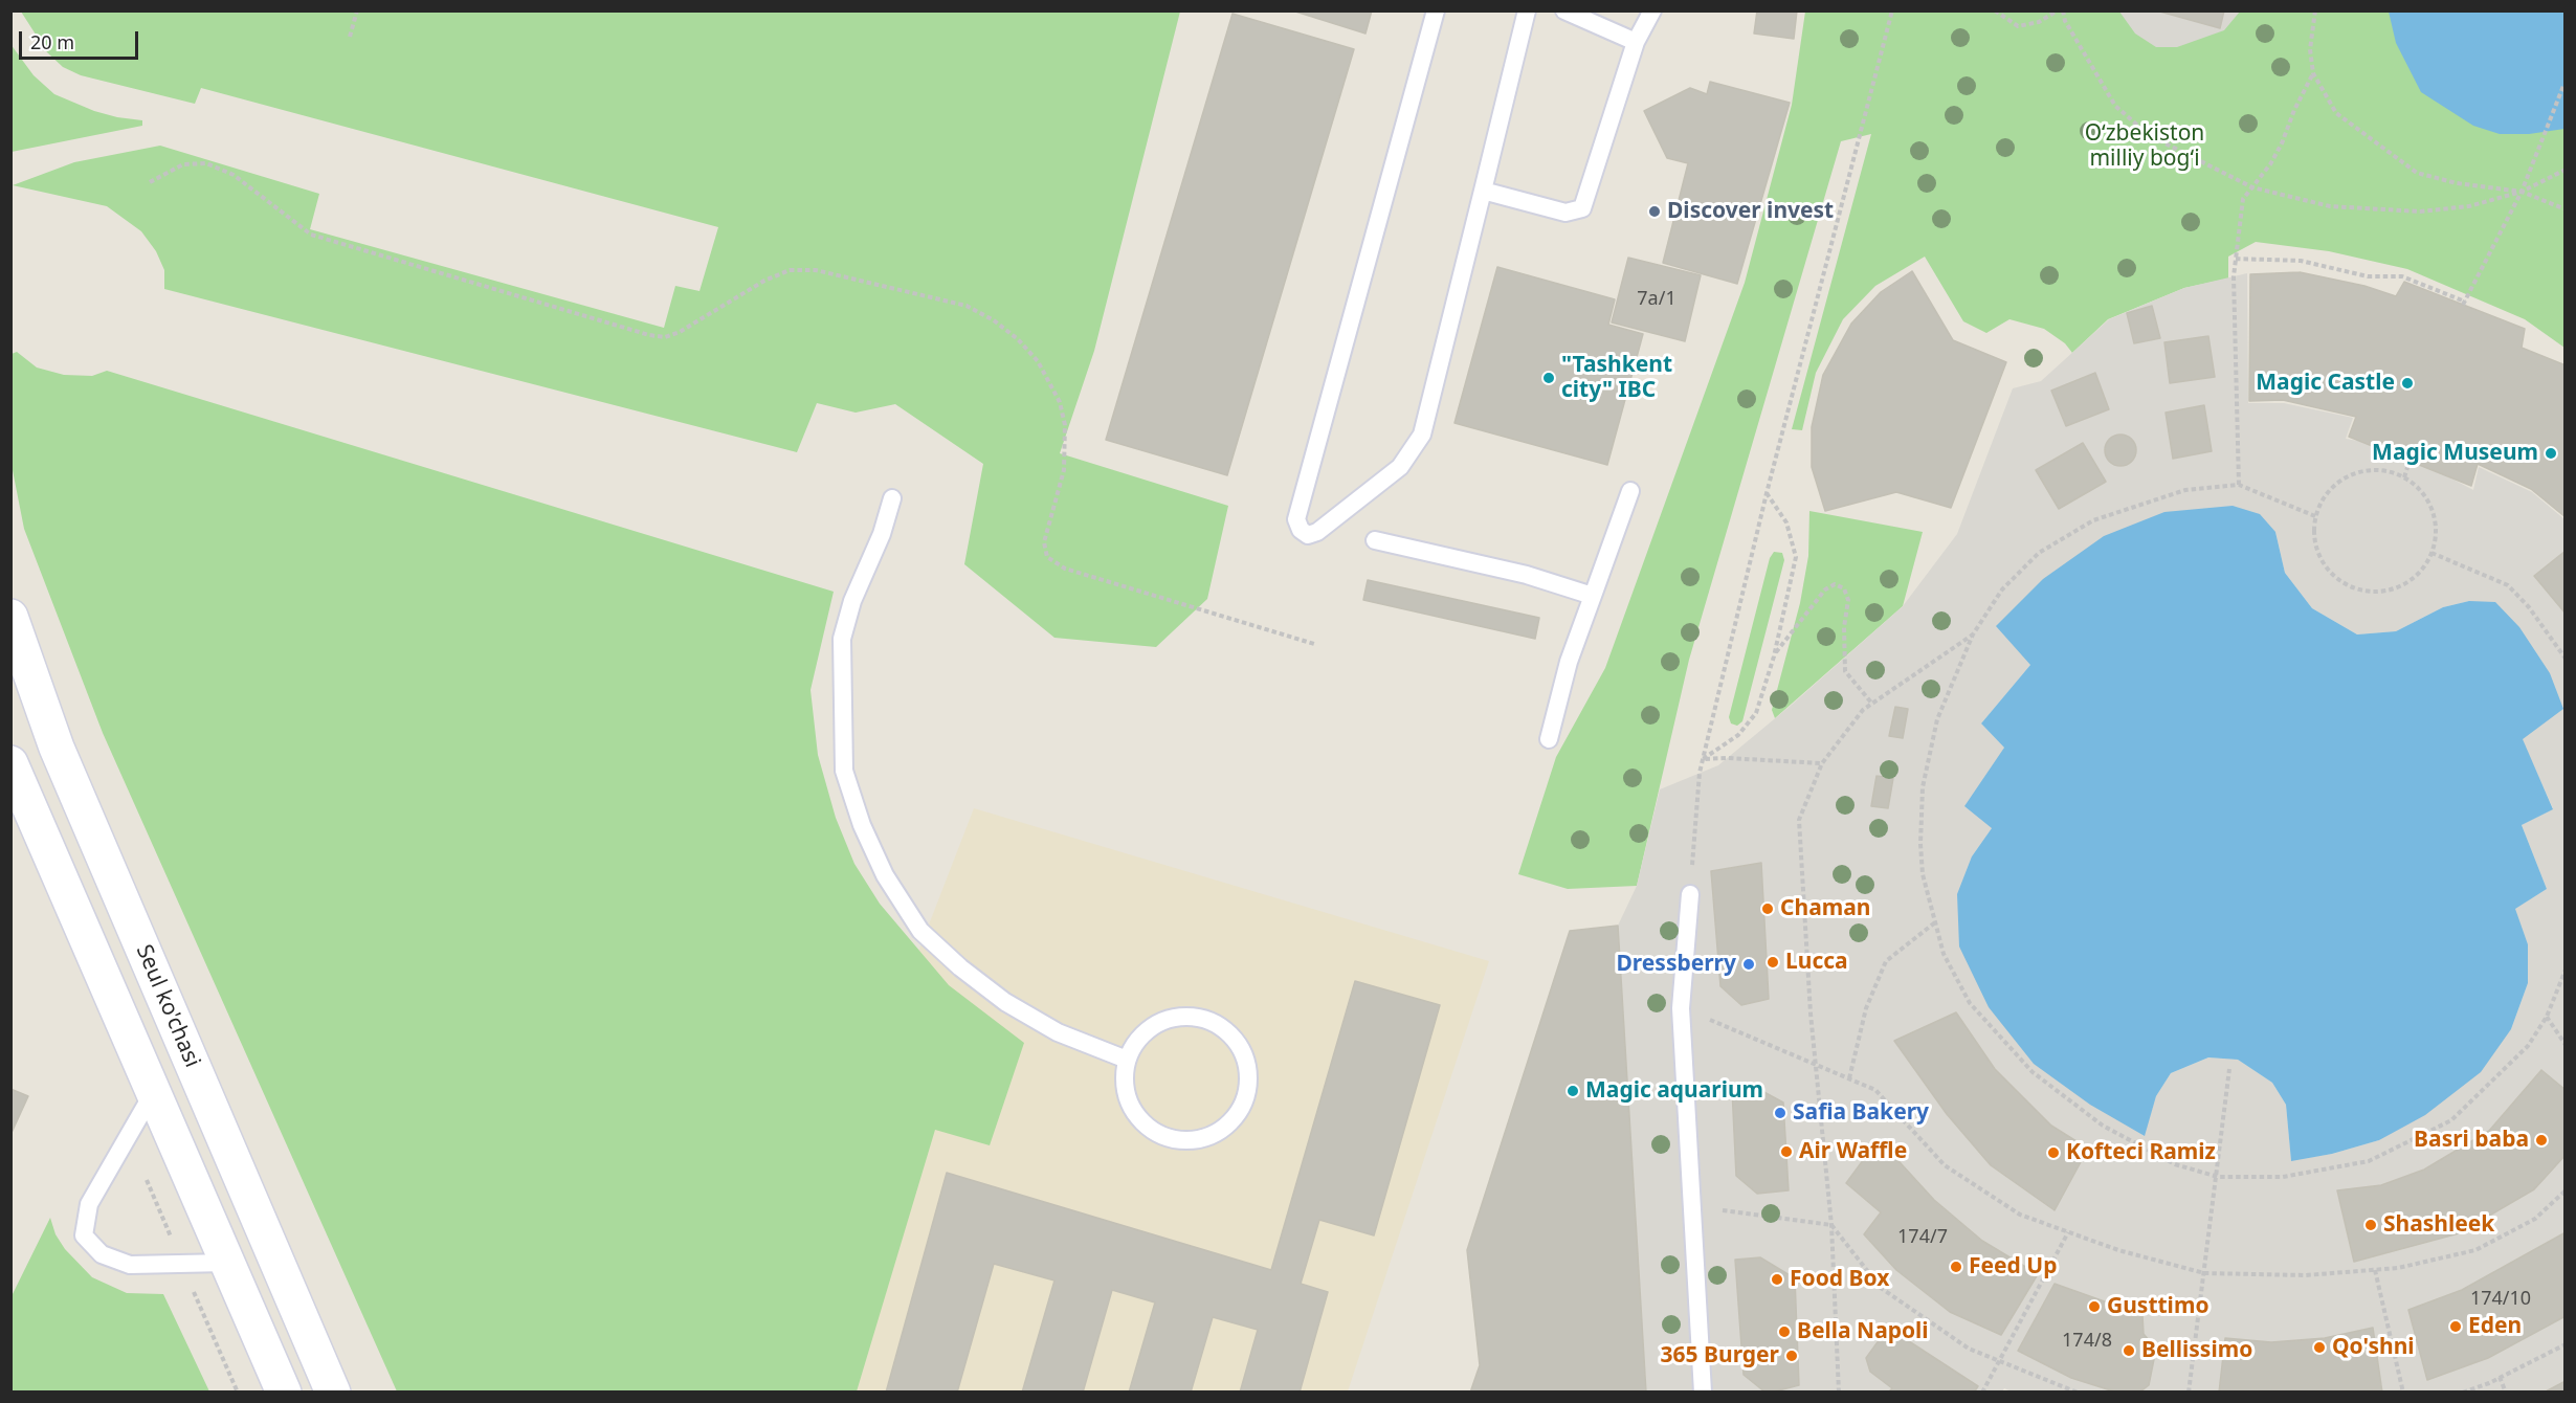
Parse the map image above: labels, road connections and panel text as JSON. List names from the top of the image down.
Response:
{
  "streets": {
    "main road": ["Seul ko'chasi"]
  },
  "parks": ["Oʻzbekiston milliy bogʻi"],
  "places": [
    "Discover invest",
    "\"Tashkent city\" IBC",
    "Magic Castle",
    "Magic Museum",
    "Chaman",
    "Lucca",
    "Dressberry",
    "Magic aquarium",
    "Safia Bakery",
    "Basri baba",
    "Air Waffle",
    "Kofteci Ramiz",
    "Shashleek",
    "Feed Up",
    "Food Box",
    "Gusttimo",
    "Eden",
    "Bella Napoli",
    "Qo'shni",
    "Bellissimo",
    "365 Burger"
  ],
  "house_numbers": [
    "7a/1",
    "174/7",
    "174/10",
    "174/8"
  ],
  "scale_bar": "20 m"
}
